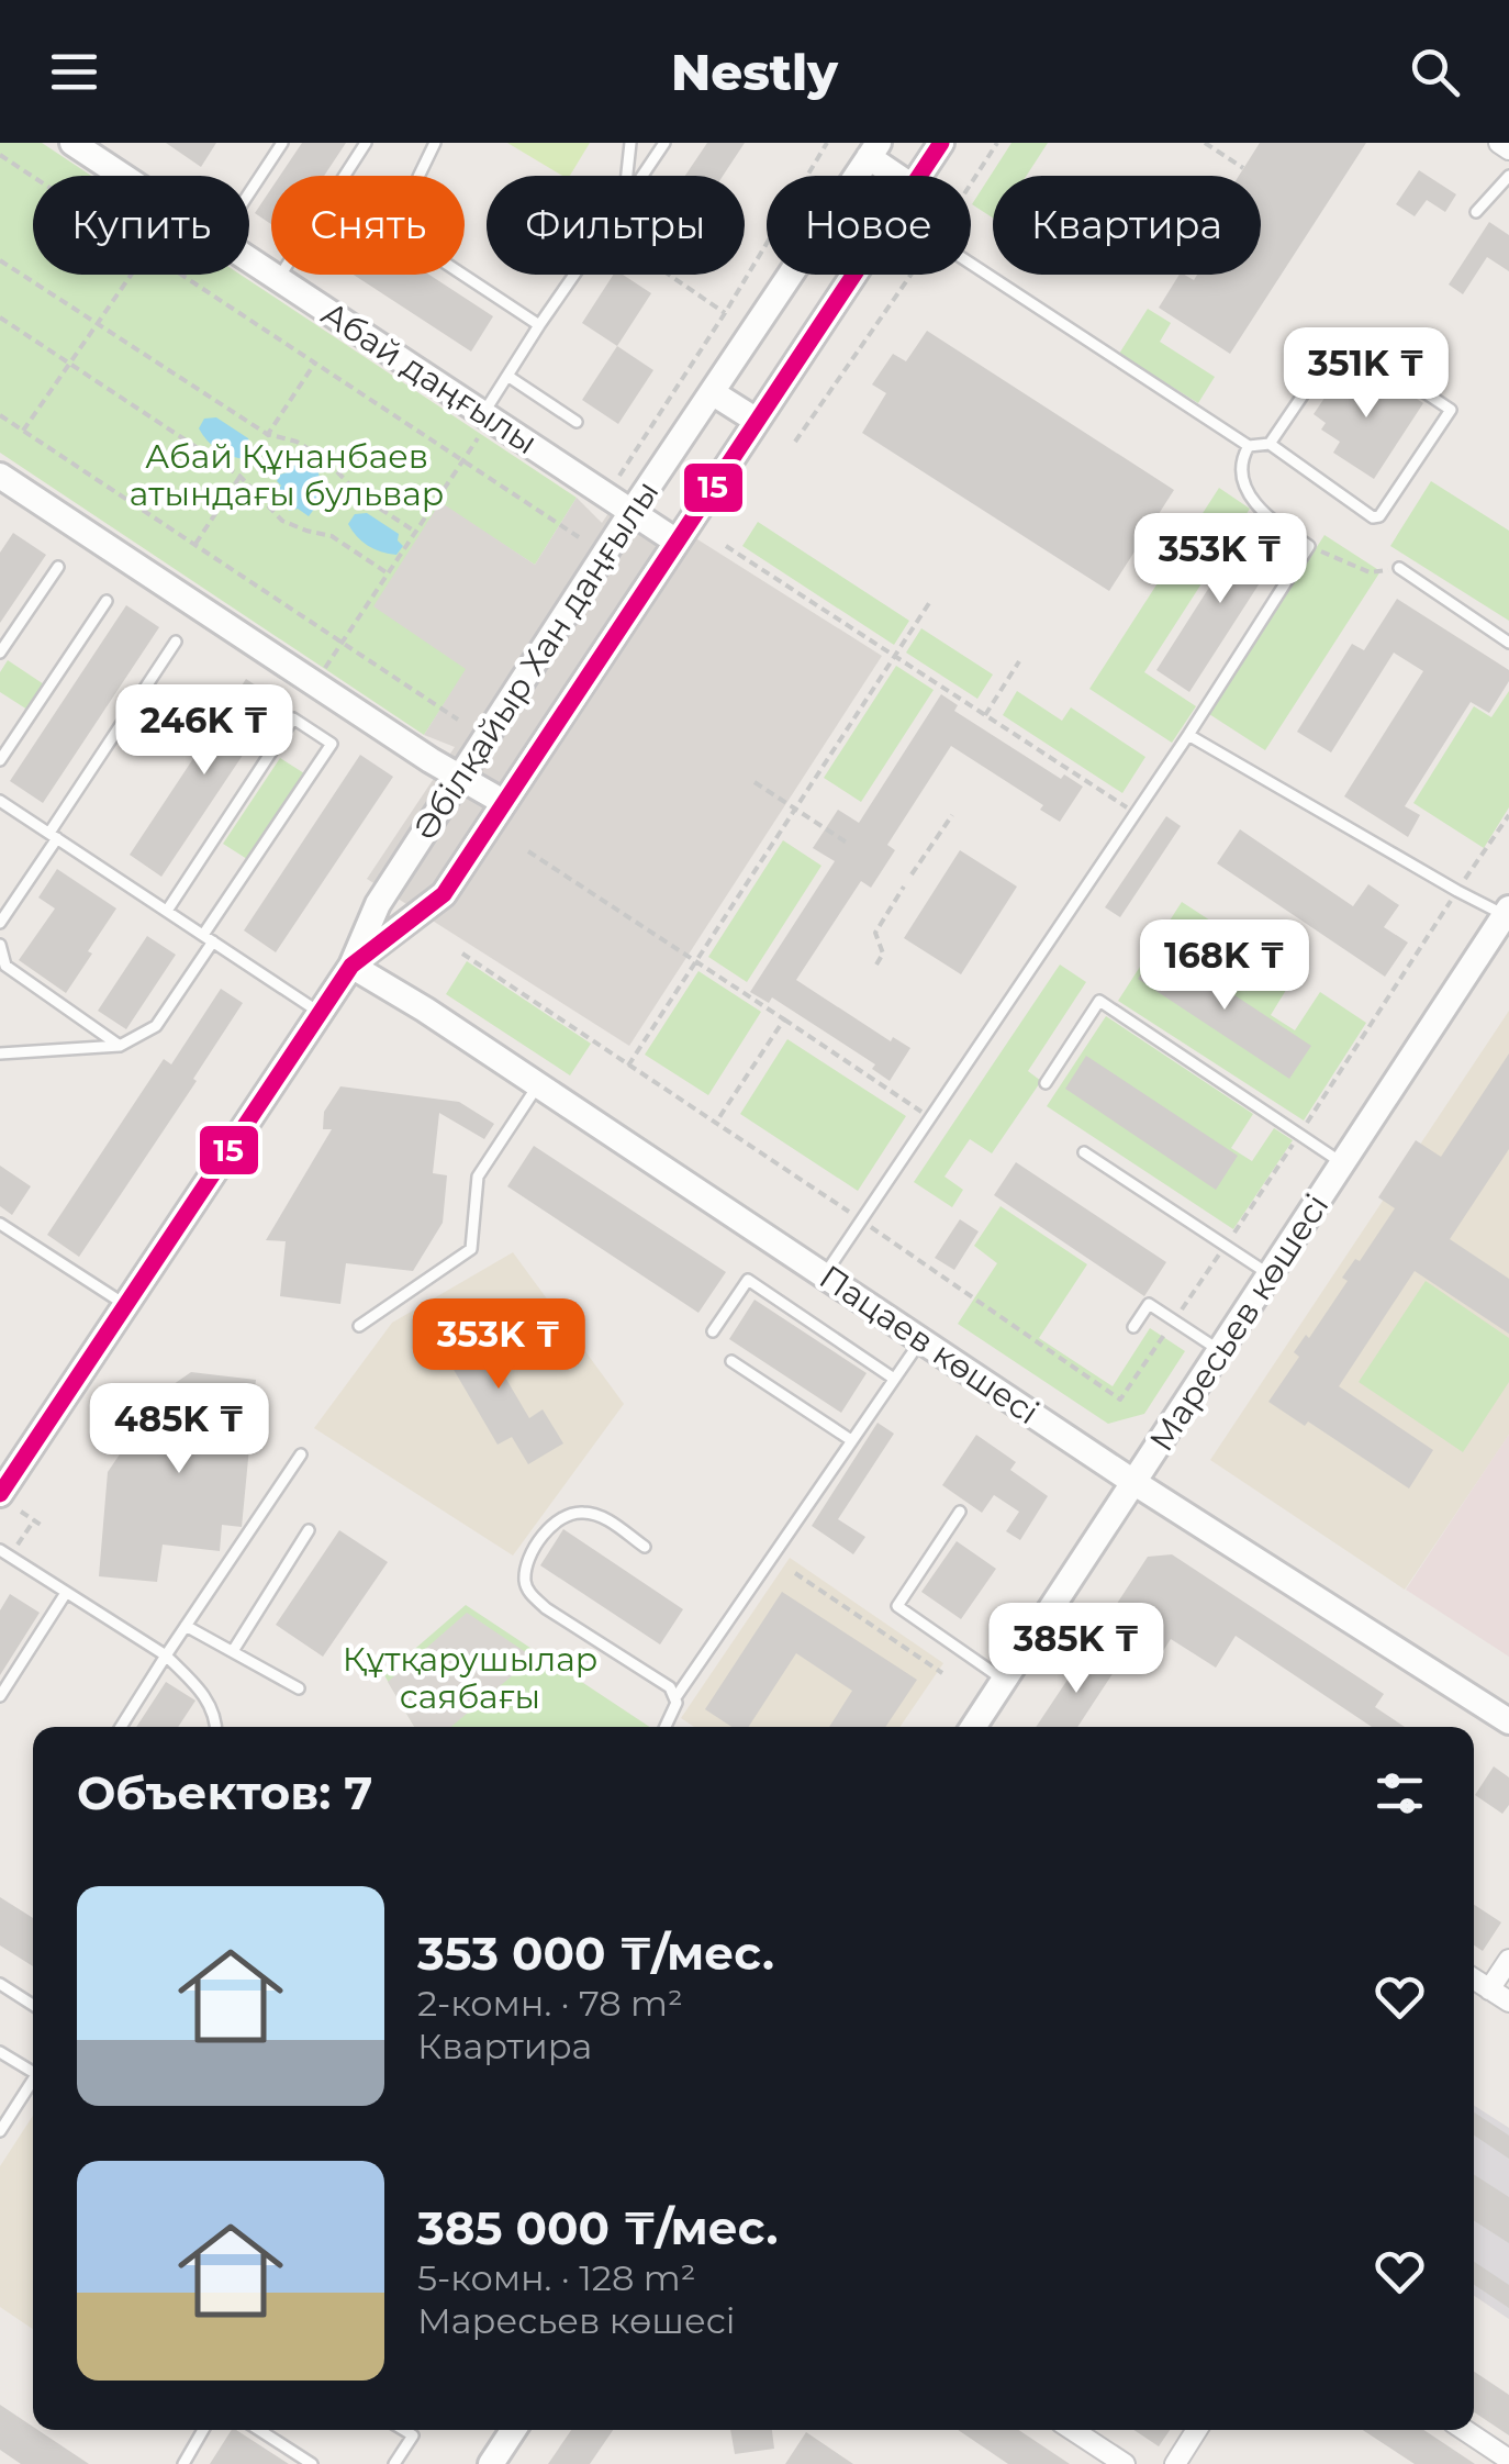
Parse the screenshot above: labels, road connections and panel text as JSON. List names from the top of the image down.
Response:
{
  "streets": {
    "main road": [
      "Абай даңғылы",
      "Әбілқайыр Хан даңғылы",
      "Маресьев көшесі",
      "Пацаев көшесі"
    ]
  },
  "crossings": [
    ["Абай даңғылы", "Әбілқайыр Хан даңғылы"],
    ["Әбілқайыр Хан даңғылы", "Пацаев көшесі"],
    ["Маресьев көшесі", "Пацаев көшесі"]
  ],
  "parks": ["Абай Құнанбаев атындағы бульвар", "Құтқарушылар саябағы"],
  "lines": ["transit line 15"],
  "page": {
    "header": "Nestly",
    "chip": [
      "Купить",
      "Снять",
      "Фильтры",
      "Новое",
      "Квартира"
    ],
    "price": [
      "351K ₸",
      "353K ₸",
      "246K ₸",
      "168K ₸",
      "353K ₸",
      "485K ₸",
      "385K ₸"
    ],
    "heading": "Объектов: 7",
    "list": [
      {
        "name": "353 000 ₸/мес.",
        "note": "2-комн. · 78 m² · Квартира"
      },
      {
        "name": "385 000 ₸/мес.",
        "note": "5-комн. · 128 m² · Маресьев көшесі"
      }
    ]
  }
}
